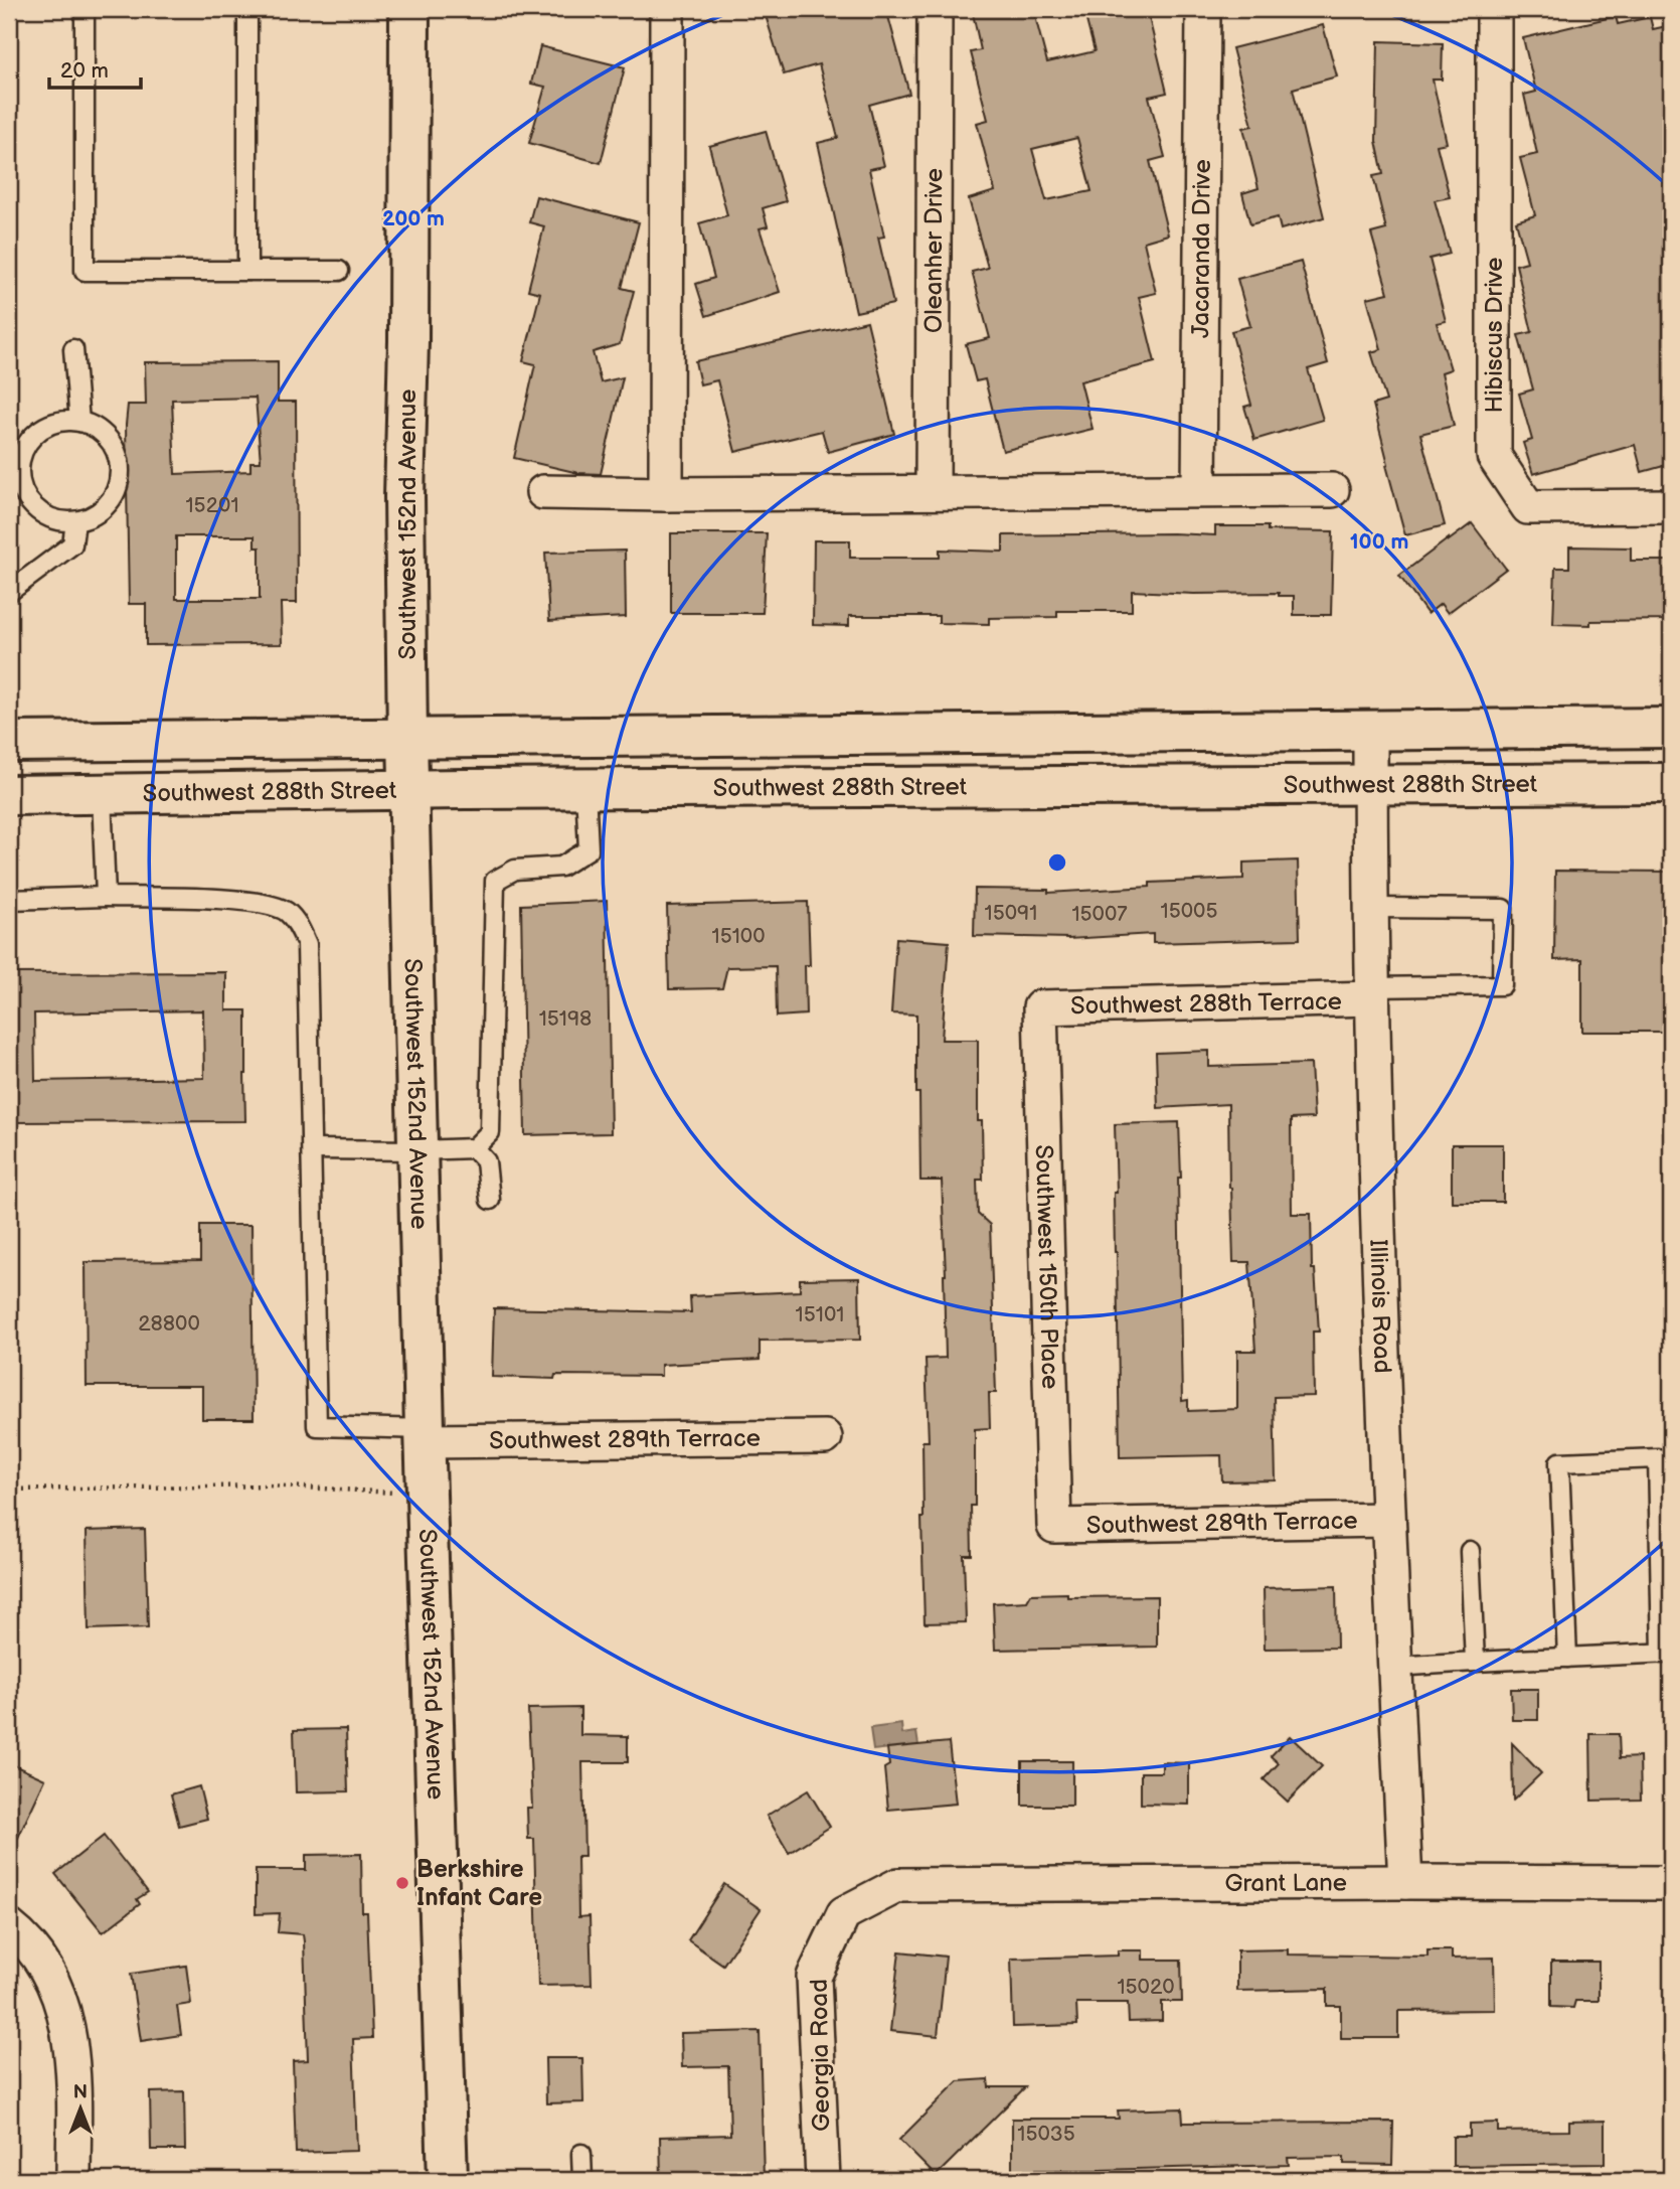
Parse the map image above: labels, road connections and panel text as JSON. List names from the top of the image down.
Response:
{
  "streets": {
    "main road": ["Southwest 152nd Avenue", "Southwest 288th Street"],
    "street": [
      "Jacaranda Drive",
      "Oleanher Drive",
      "Hibiscus Drive",
      "Southwest 288th Terrace",
      "Southwest 150th Place",
      "Illinois Road",
      "Southwest 289th Terrace",
      "Grant Lane",
      "Georgia Road"
    ]
  },
  "crossings": [
    ["Southwest 152nd Avenue", "Southwest 288th Street"],
    ["Southwest 152nd Avenue", "Southwest 289th Terrace"],
    ["Southwest 288th Street", "Illinois Road"],
    ["Southwest 288th Terrace", "Southwest 150th Place"],
    ["Southwest 288th Terrace", "Illinois Road"],
    ["Southwest 150th Place", "Southwest 289th Terrace"],
    ["Illinois Road", "Southwest 289th Terrace"],
    ["Illinois Road", "Grant Lane"],
    ["Grant Lane", "Georgia Road"]
  ],
  "places": ["Berkshire Infant Care"],
  "house_numbers": [
    "15201",
    "15005",
    "15091",
    "15007",
    "15100",
    "15198",
    "15101",
    "28800",
    "15020",
    "15035"
  ],
  "scale_bar": "20 m",
  "north": "top",
  "rings": ["200 m", "100 m"]
}
